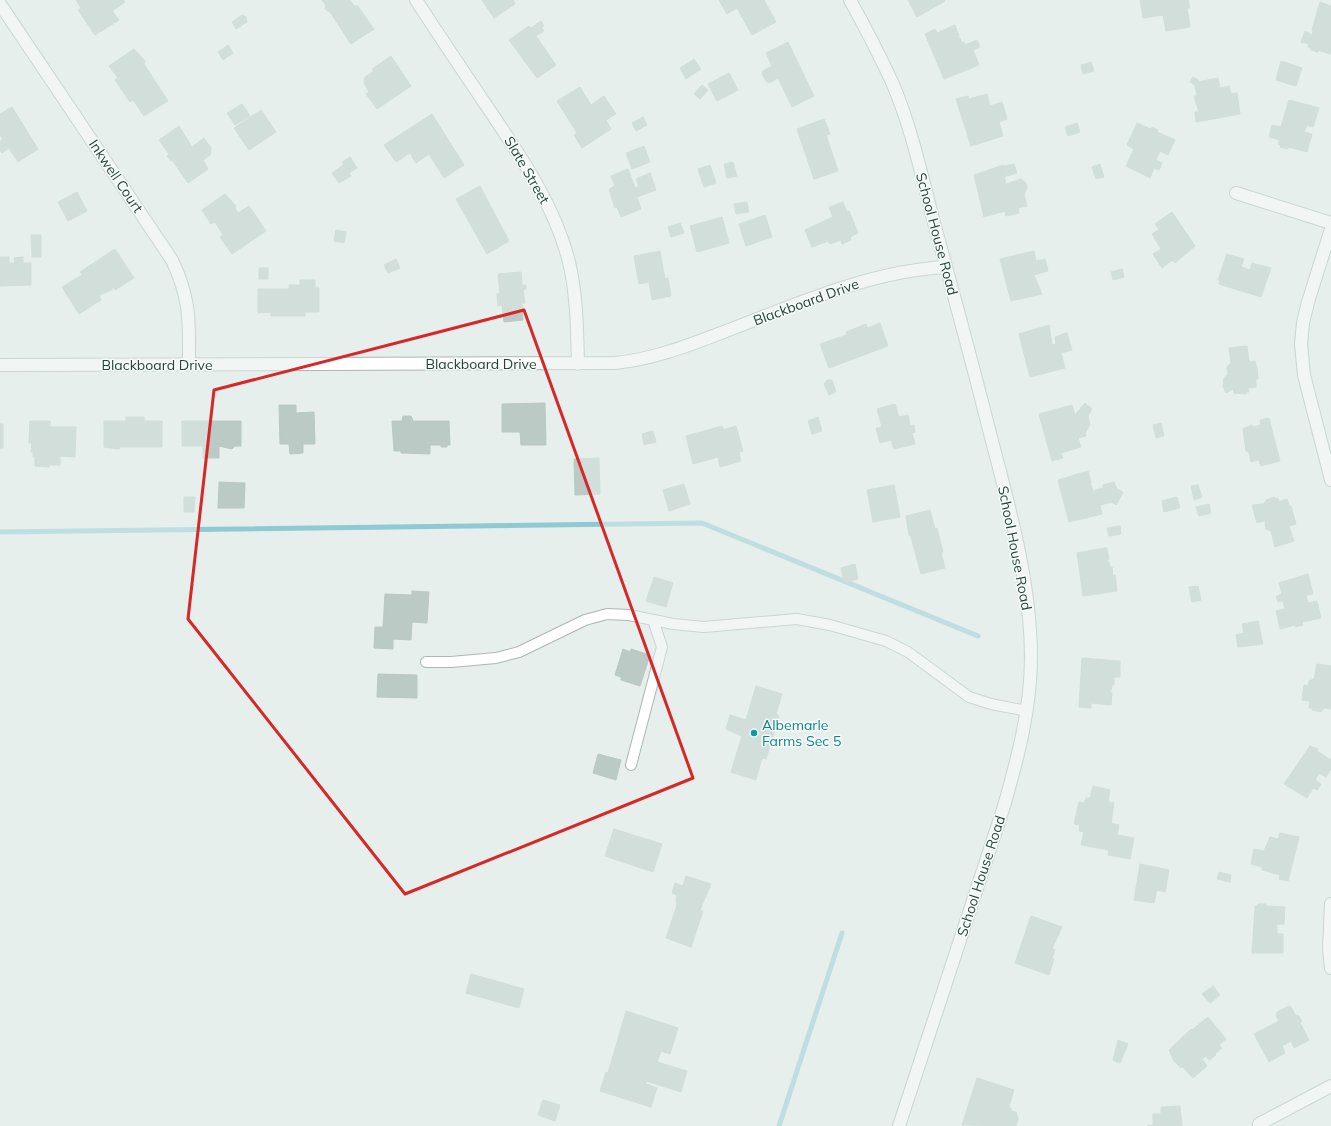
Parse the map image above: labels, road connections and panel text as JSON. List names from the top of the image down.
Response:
{
  "streets": {
    "street": [
      "Slate Street",
      "Inkwell Court",
      "School House Road",
      "Blackboard Drive"
    ]
  },
  "crossings": [
    ["Slate Street", "Blackboard Drive"],
    ["Inkwell Court", "Blackboard Drive"],
    ["School House Road", "Blackboard Drive"]
  ],
  "places": ["Albemarle Farms Sec 5"]
}
